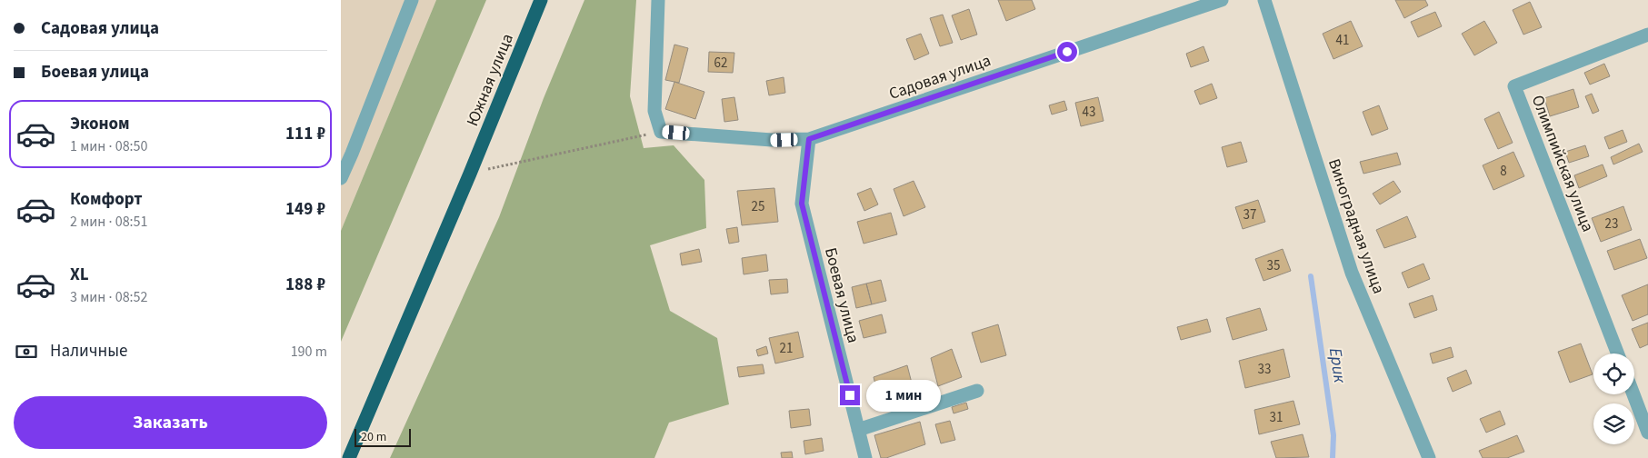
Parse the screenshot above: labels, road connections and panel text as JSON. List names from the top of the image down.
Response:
{
  "streets": {
    "highway": ["Южная улица"],
    "street": [
      "Садовая улица",
      "Олимпийская улица",
      "Виноградная улица",
      "Боевая улица"
    ]
  },
  "crossings": [
    ["Садовая улица", "Боевая улица"]
  ],
  "water": ["Ерик"],
  "house_numbers": [
    "41",
    "62",
    "43",
    "8",
    "25",
    "37",
    "23",
    "35",
    "21",
    "33",
    "31"
  ],
  "scale_bar": "20 m",
  "page": {
    "banner": ["Садовая улица", "Боевая улица"],
    "list": [
      {
        "name": "Эконом",
        "note": "1 мин · 08:50",
        "value": "111 ₽"
      },
      {
        "name": "Комфорт",
        "note": "2 мин · 08:51",
        "value": "149 ₽"
      },
      {
        "name": "XL",
        "note": "3 мин · 08:52",
        "value": "188 ₽"
      }
    ],
    "pay": ["Наличные", "190 m"],
    "bubble": "1 мин",
    "buttons": "Заказать",
    "scale": "20 m"
  }
}
